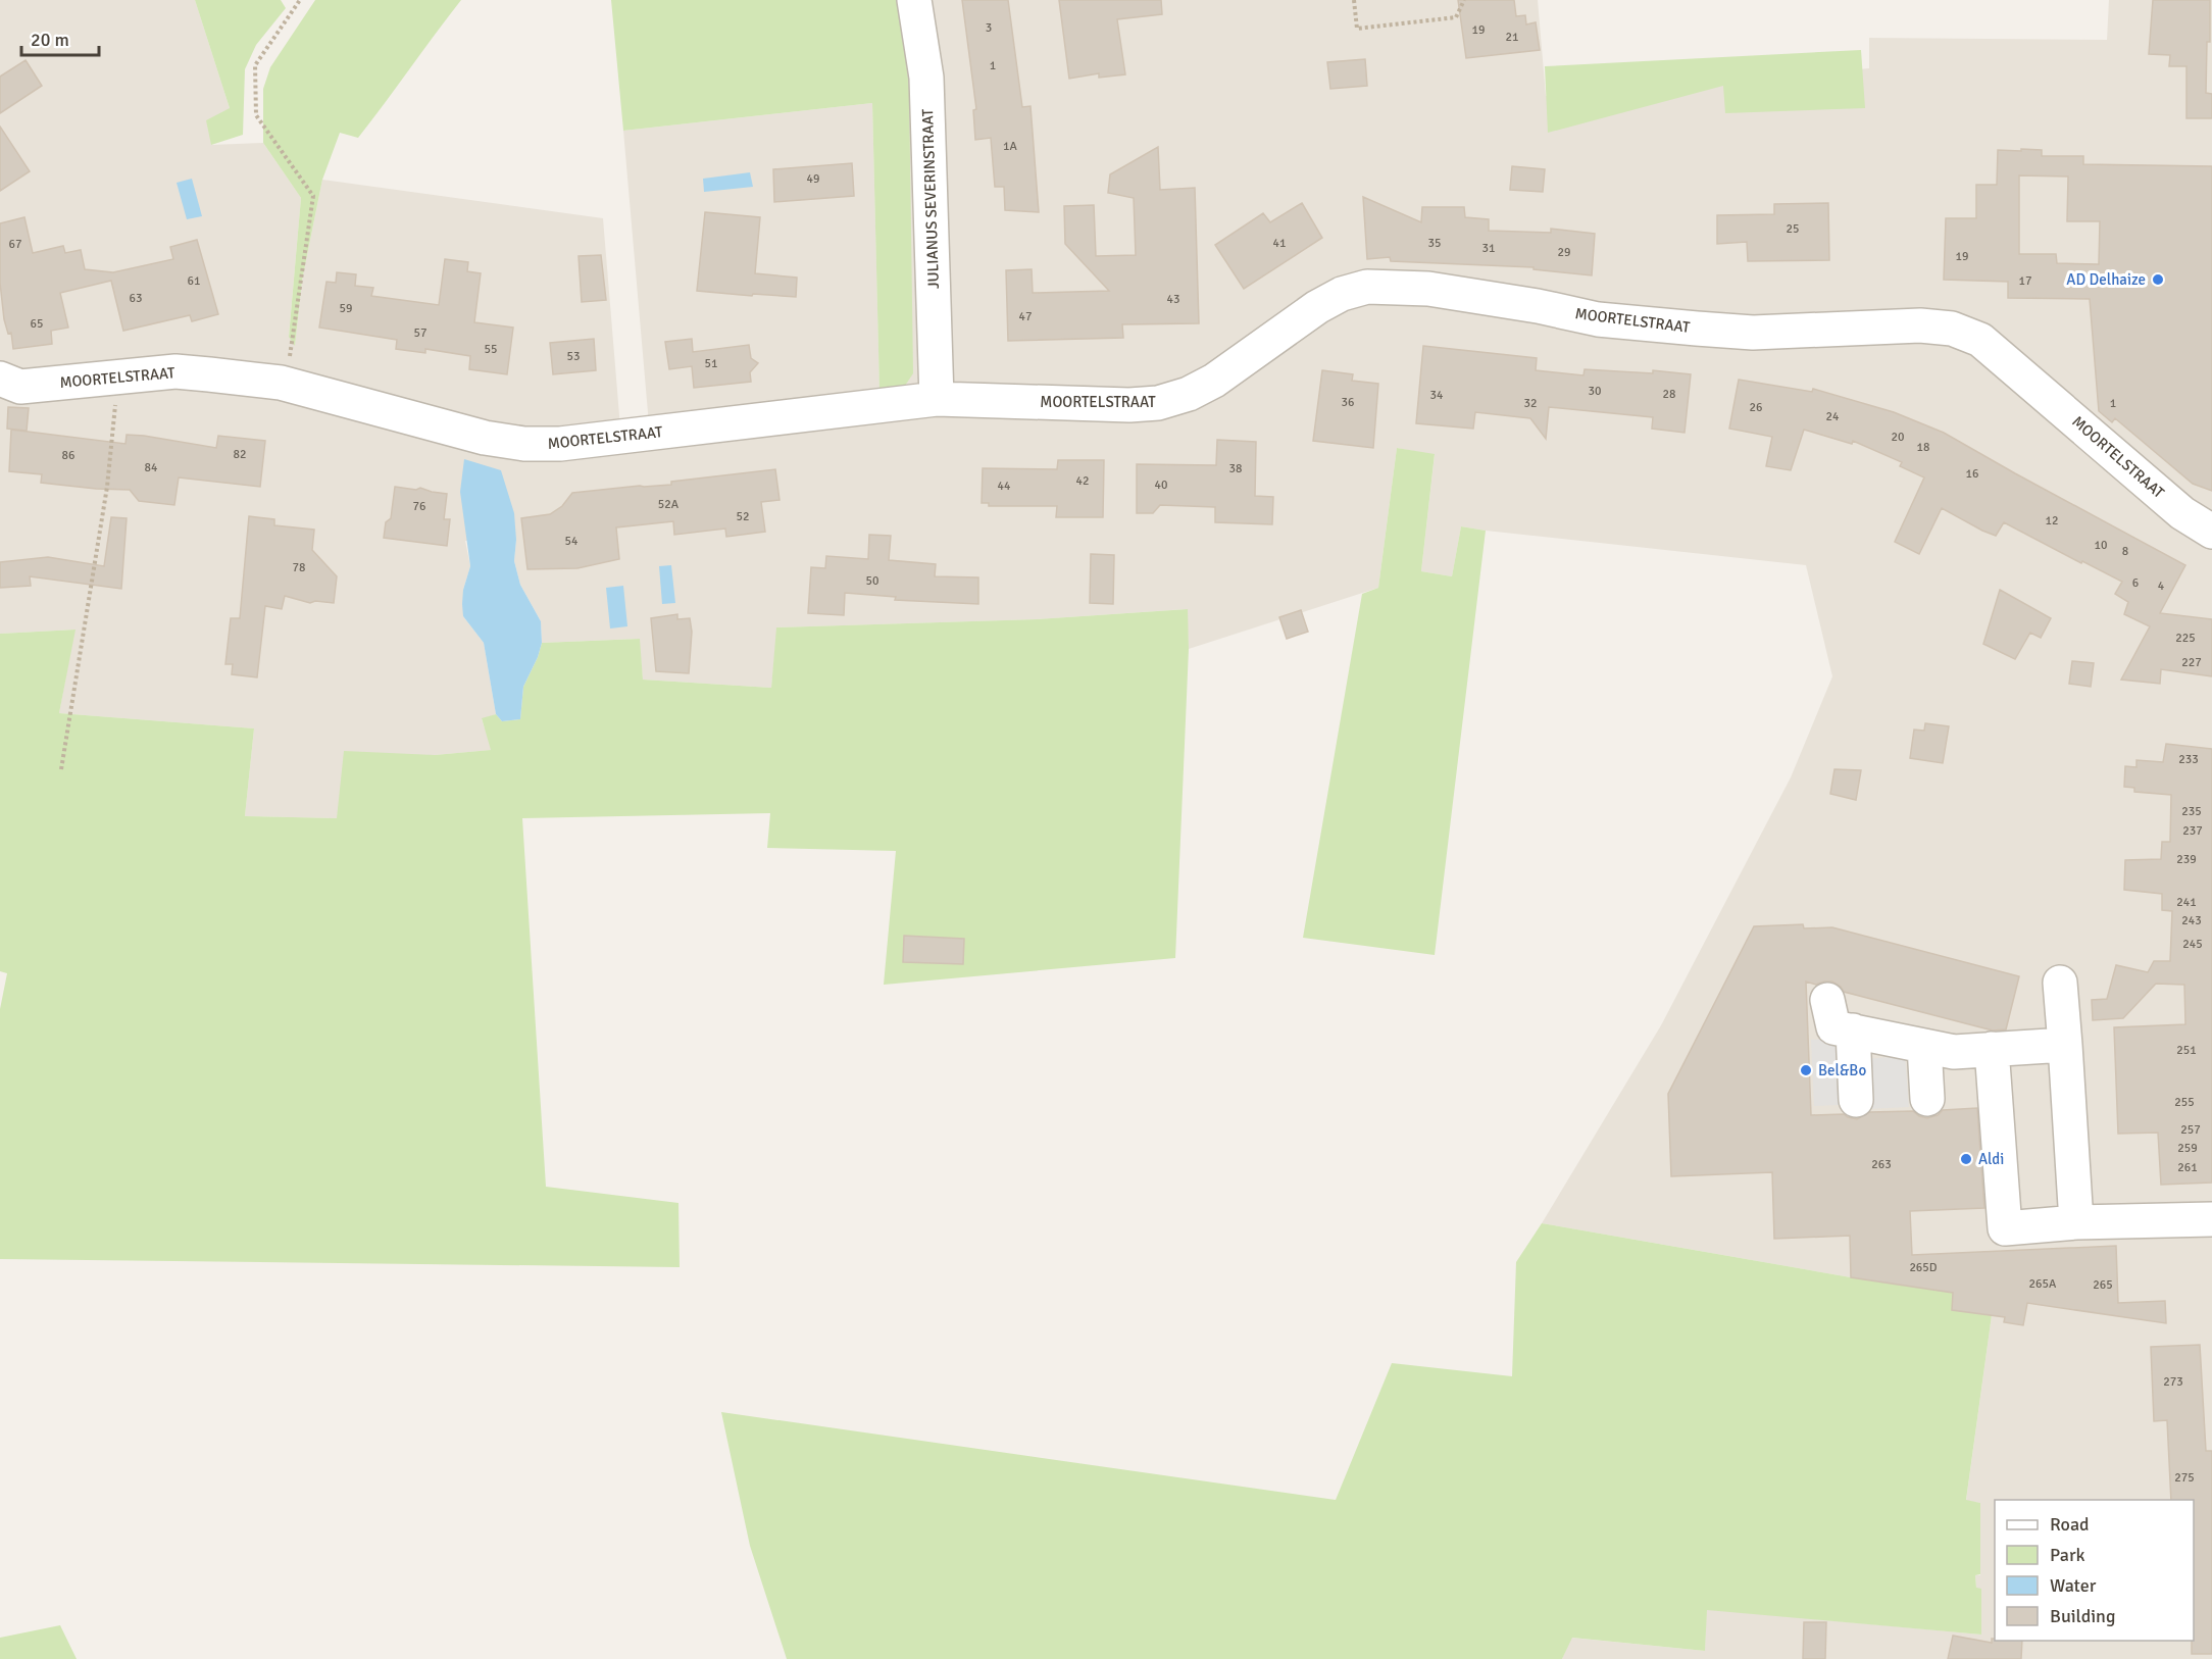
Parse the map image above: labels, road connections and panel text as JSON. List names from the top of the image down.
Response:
{
  "streets": {
    "street": ["JULIANUS SEVERINSTRAAT", "MOORTELSTRAAT"]
  },
  "crossings": [
    ["JULIANUS SEVERINSTRAAT", "MOORTELSTRAAT"]
  ],
  "places": ["AD Delhaize", "Bel&Bo", "Aldi"],
  "house_numbers": [
    "3",
    "19",
    "21",
    "1",
    "1A",
    "49",
    "25",
    "41",
    "35",
    "67",
    "31",
    "29",
    "19",
    "61",
    "17",
    "63",
    "43",
    "59",
    "47",
    "65",
    "57",
    "55",
    "53",
    "51",
    "30",
    "28",
    "34",
    "36",
    "32",
    "1",
    "26",
    "24",
    "20",
    "18",
    "82",
    "86",
    "84",
    "38",
    "16",
    "42",
    "40",
    "44",
    "52A",
    "76",
    "52",
    "12",
    "54",
    "10",
    "8",
    "78",
    "50",
    "6",
    "4",
    "225",
    "227",
    "233",
    "235",
    "237",
    "239",
    "241",
    "243",
    "245",
    "251",
    "255",
    "257",
    "259",
    "263",
    "261",
    "265D",
    "265A",
    "265",
    "273",
    "275"
  ],
  "legend": [
    "Road",
    "Park",
    "Water",
    "Building"
  ],
  "scale_bar": "20 m"
}
